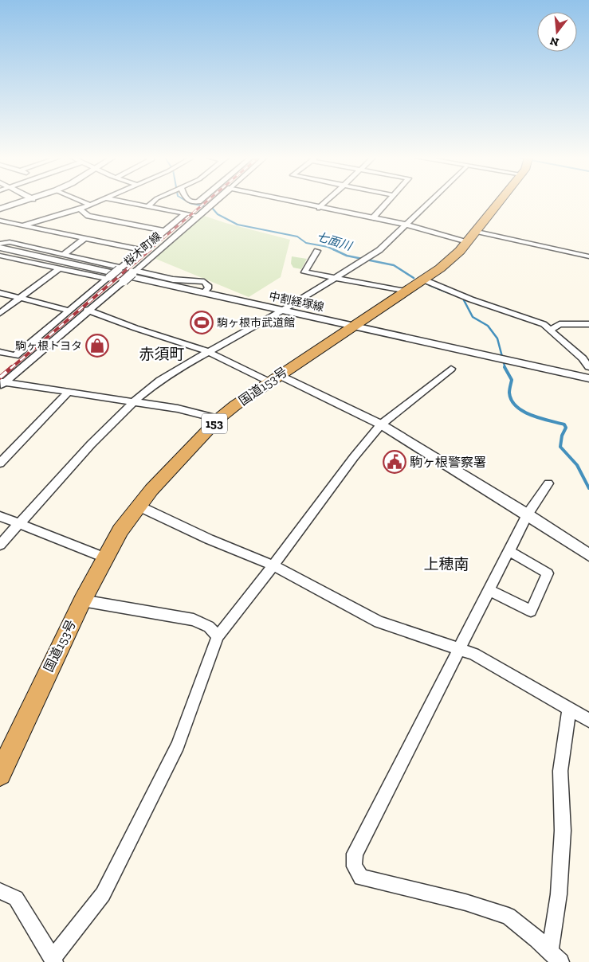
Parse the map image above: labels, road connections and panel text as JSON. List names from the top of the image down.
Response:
{
  "streets": {
    "highway": ["国道153号", "153"],
    "street": ["桜木町線", "中割経塚線"]
  },
  "crossings": [
    ["中割経塚線", "国道153号"]
  ],
  "districts": ["赤須町", "上穂南"],
  "water": ["七面川"],
  "places": {
    "sports": ["駒ヶ根市武道館"],
    "shop": ["駒ヶ根トヨタ"],
    "public building": ["駒ヶ根警察署"]
  },
  "north": "bottom"
}
